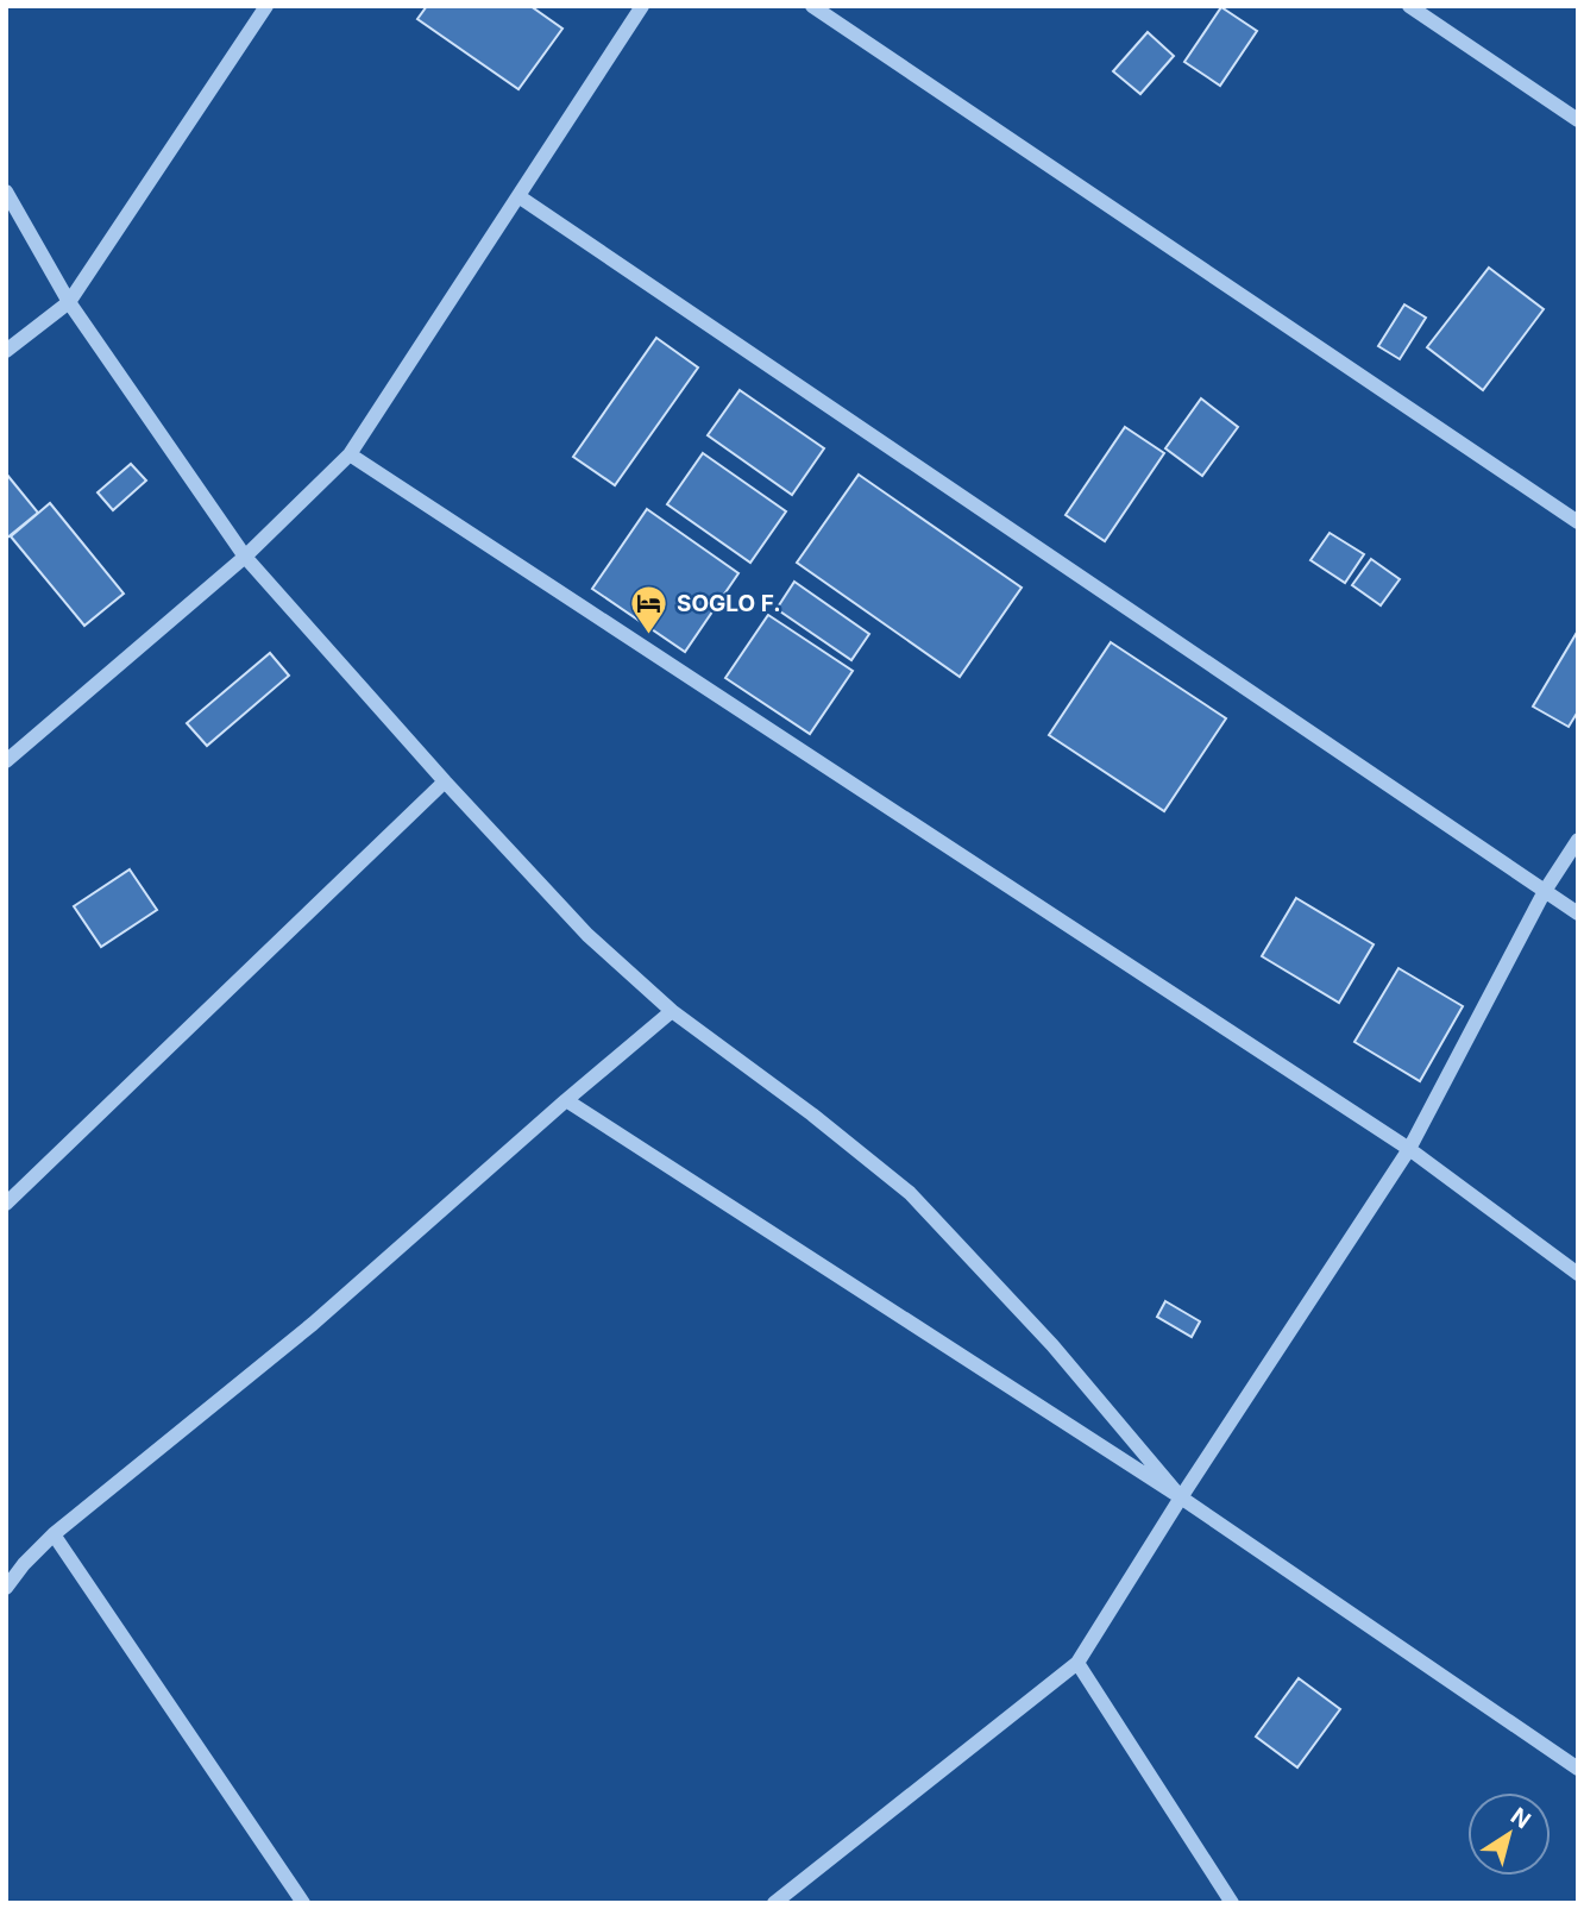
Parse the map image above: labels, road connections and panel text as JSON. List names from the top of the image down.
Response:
{
  "places": {
    "hotel": ["SOGLO F."]
  },
  "north": "top right"
}
